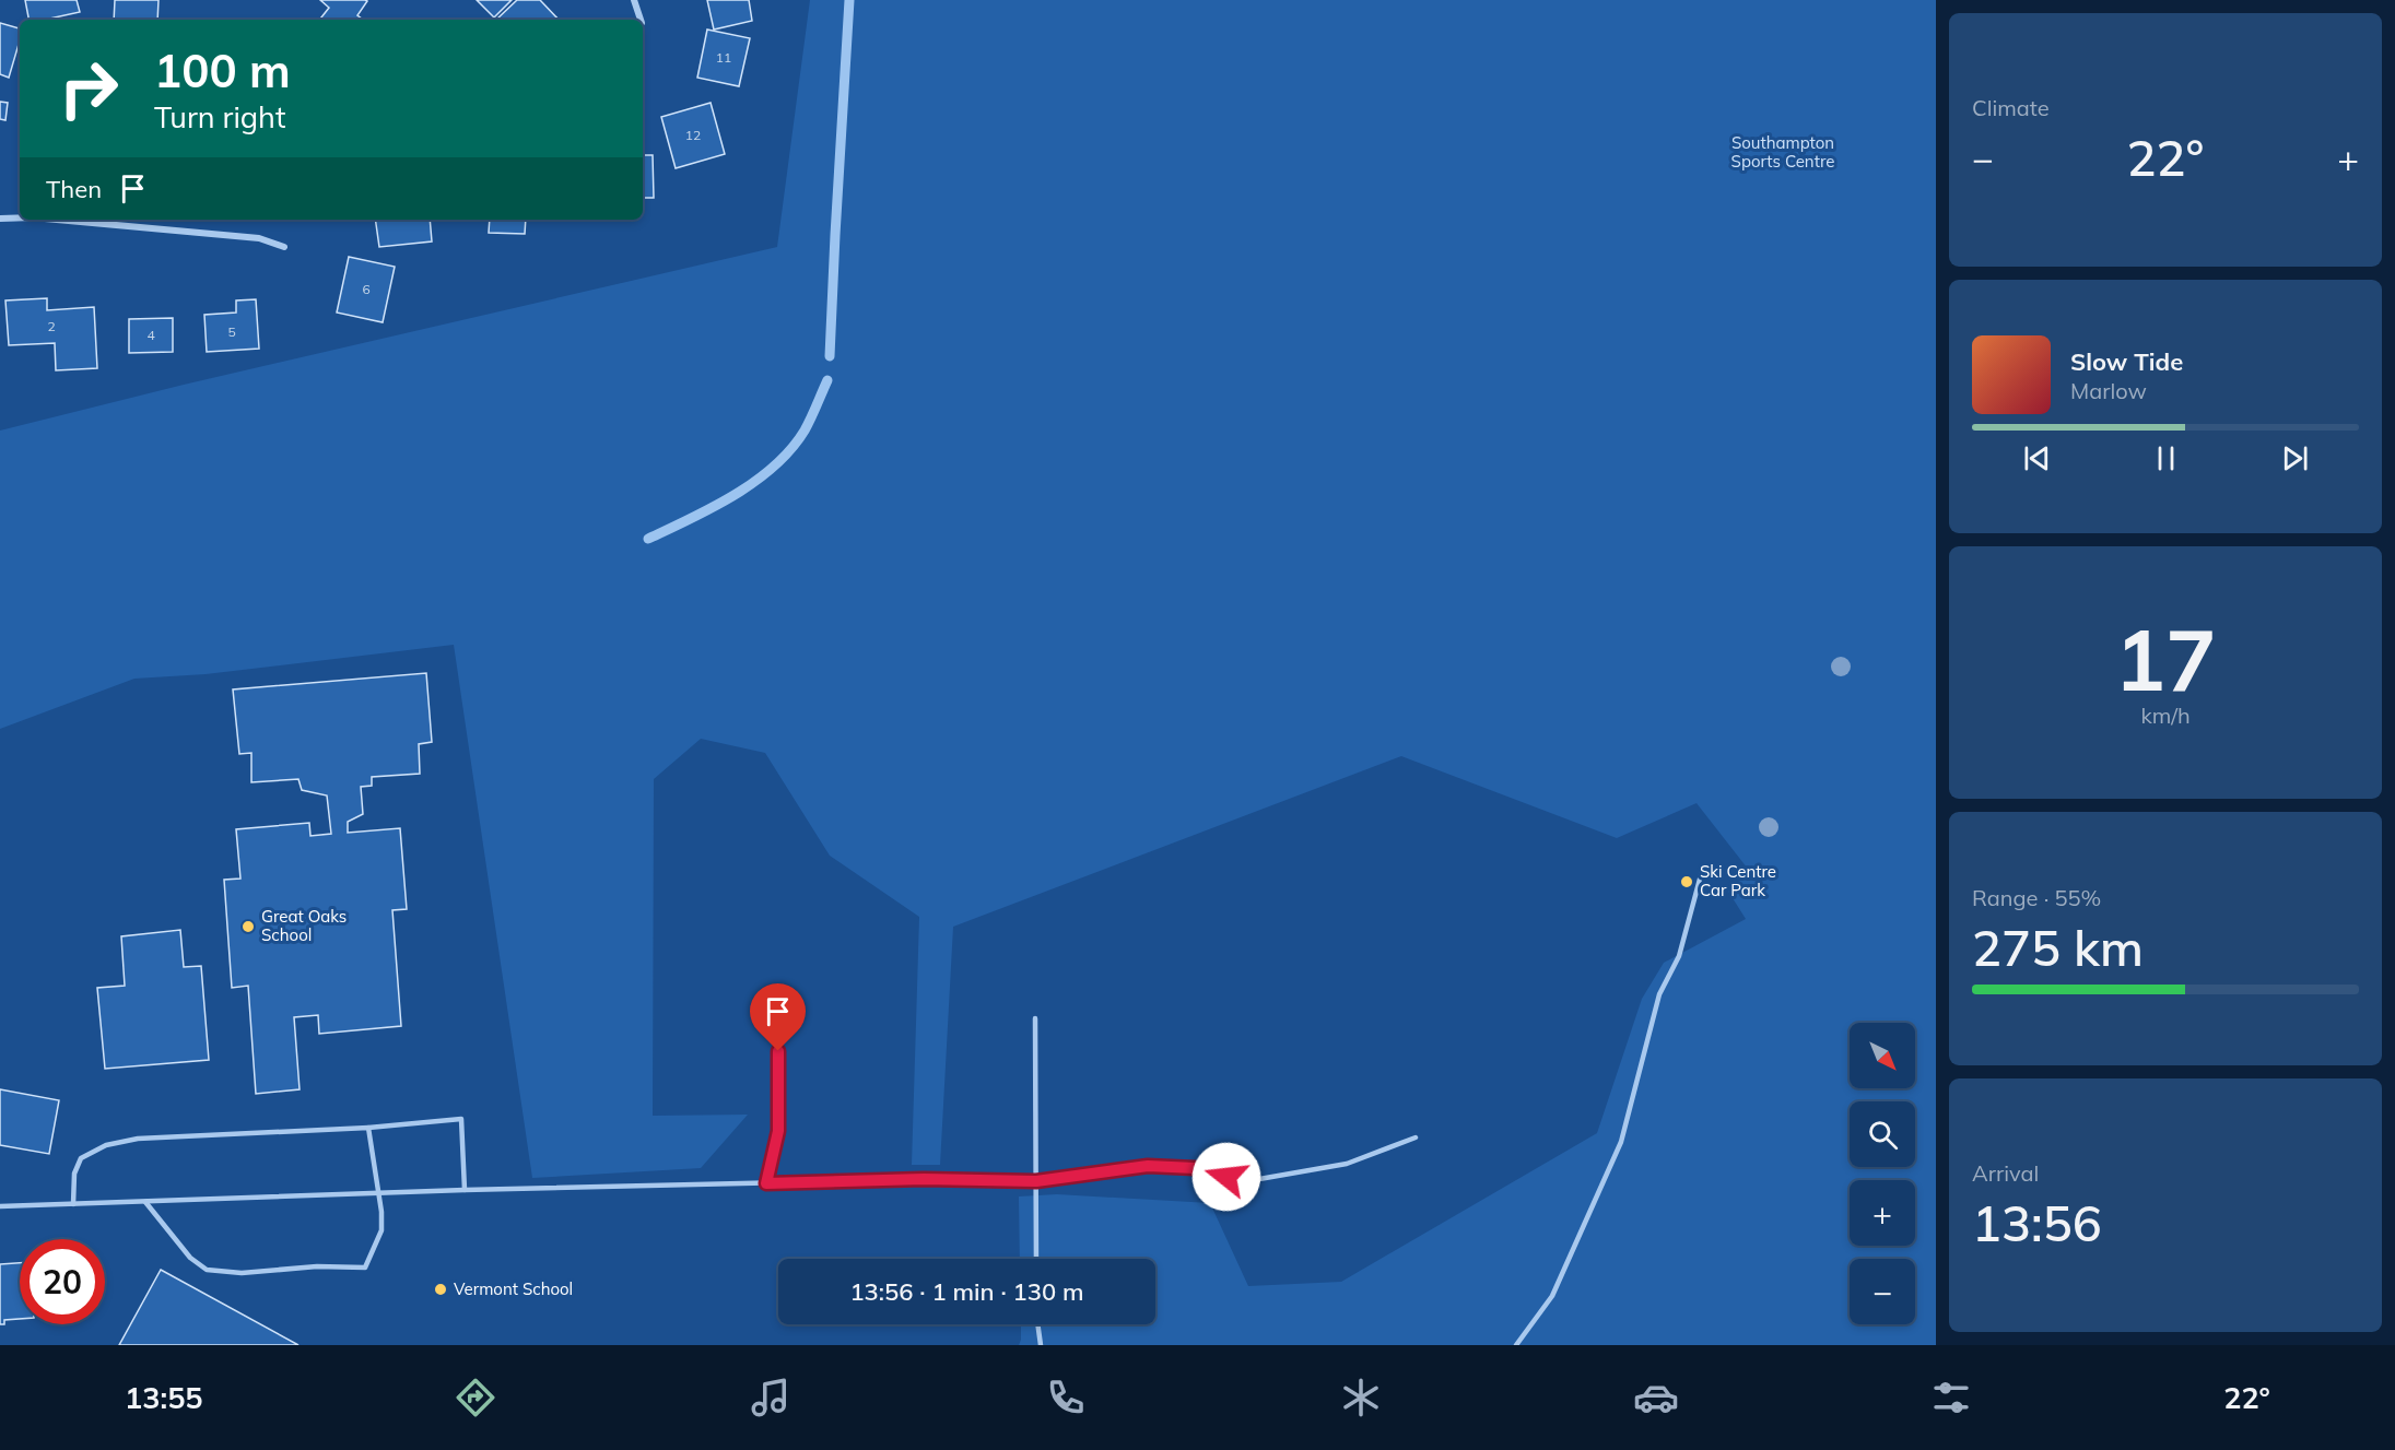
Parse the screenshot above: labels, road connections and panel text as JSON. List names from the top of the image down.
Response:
{
  "parks": ["Southampton Sports Centre"],
  "places": ["Ski Centre Car Park", "Great Oaks School", "Vermont School"],
  "house_numbers": [
    "11",
    "12",
    "6",
    "2",
    "5",
    "4"
  ],
  "north": "bottom right",
  "page": {
    "tile": [
      "Climate",
      ["17", "km/h"],
      ["Range · 55%", "275 km"],
      ["Arrival", "13:56"]
    ],
    "turn": ["100 m", "Turn right"],
    "heat": ["−", "22°", "+"],
    "then": "Then",
    "song": ["Slow Tide", "Marlow"],
    "map_buttons": ["+", "−"],
    "limit": "20",
    "trip": "13:56 · 1 min · 130 m",
    "tabs": ["13:55", "22°"]
  }
}
